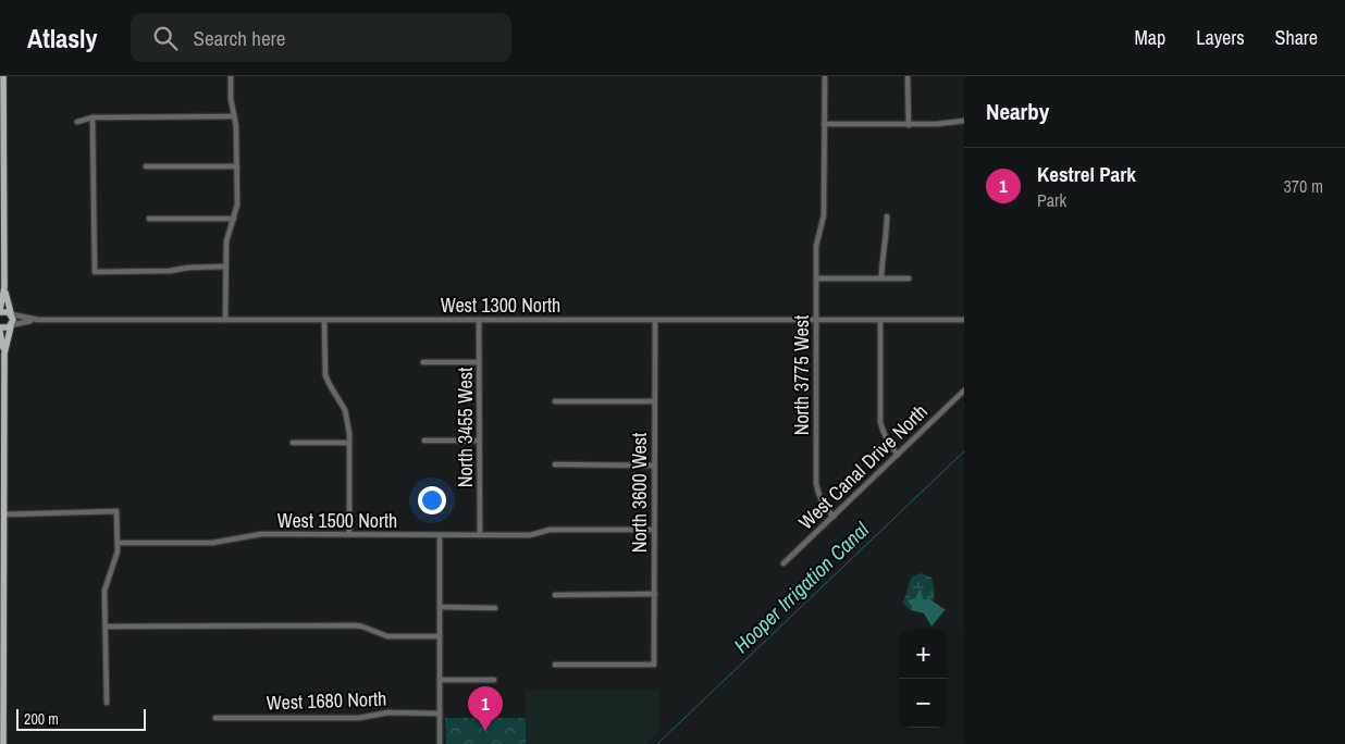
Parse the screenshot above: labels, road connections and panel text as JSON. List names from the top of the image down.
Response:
{
  "streets": {
    "street": [
      "West 1300 North",
      "North 3775 West",
      "North 3455 West",
      "West Canal Drive North",
      "North 3600 West",
      "West 1500 North",
      "West 1680 North"
    ]
  },
  "crossings": [
    ["West 1300 North", "North 3775 West"],
    ["West 1300 North", "North 3455 West"],
    ["West 1300 North", "North 3600 West"],
    ["North 3775 West", "West Canal Drive North"],
    ["North 3455 West", "West 1500 North"],
    ["North 3600 West", "West 1500 North"]
  ],
  "water": ["Hooper Irrigation Canal"],
  "scale_bar": "200 m",
  "page": {
    "header": "Atlasly",
    "search": "Search here",
    "nav": ["Map", "Layers", "Share"],
    "heading": "Nearby",
    "list": [
      {
        "mark": "1",
        "name": "Kestrel Park",
        "note": "Park",
        "value": "370 m"
      }
    ],
    "map_buttons": ["+", "−"],
    "pins": "1",
    "scale": "200 m"
  }
}
